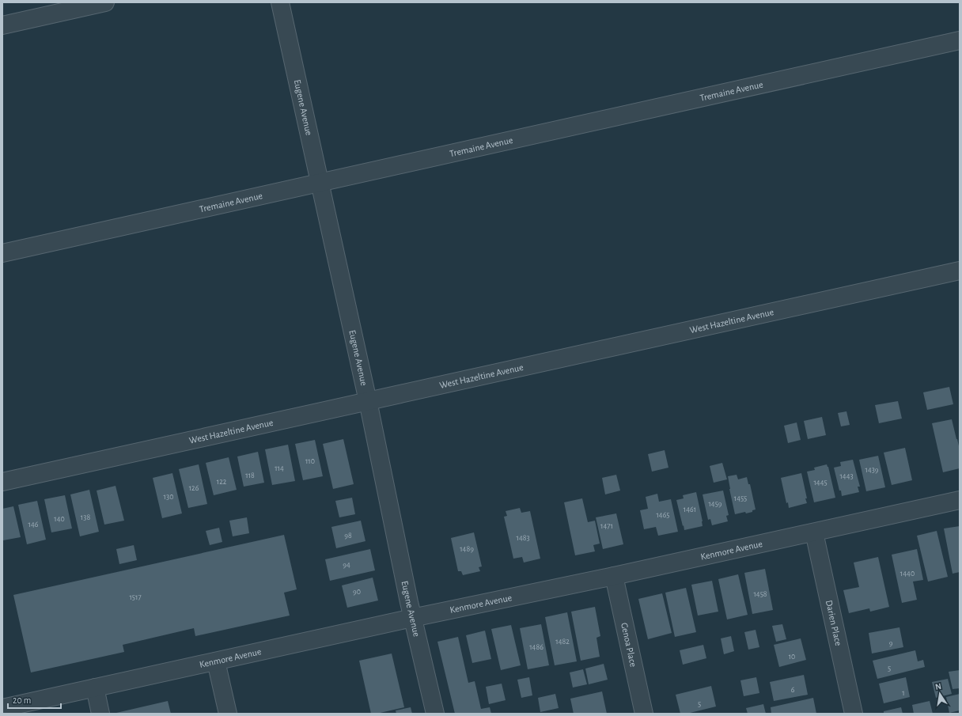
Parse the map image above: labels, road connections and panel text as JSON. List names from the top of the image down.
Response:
{
  "streets": {
    "street": [
      "Tremaine Avenue",
      "Eugene Avenue",
      "West Hazeltine Avenue",
      "Kenmore Avenue",
      "Darien Place",
      "Genoa Place"
    ]
  },
  "crossings": [
    ["Tremaine Avenue", "Eugene Avenue"],
    ["Eugene Avenue", "West Hazeltine Avenue"],
    ["Eugene Avenue", "Kenmore Avenue"],
    ["Kenmore Avenue", "Darien Place"],
    ["Kenmore Avenue", "Genoa Place"]
  ],
  "house_numbers": [
    "110",
    "114",
    "1439",
    "118",
    "1443",
    "122",
    "1445",
    "126",
    "130",
    "1455",
    "1459",
    "1461",
    "1465",
    "138",
    "140",
    "146",
    "1471",
    "98",
    "1483",
    "1489",
    "94",
    "1440",
    "90",
    "1458",
    "1517",
    "1482",
    "9",
    "1486",
    "10",
    "5",
    "6",
    "1",
    "5"
  ],
  "scale_bar": "20 m",
  "north": "top"
}
